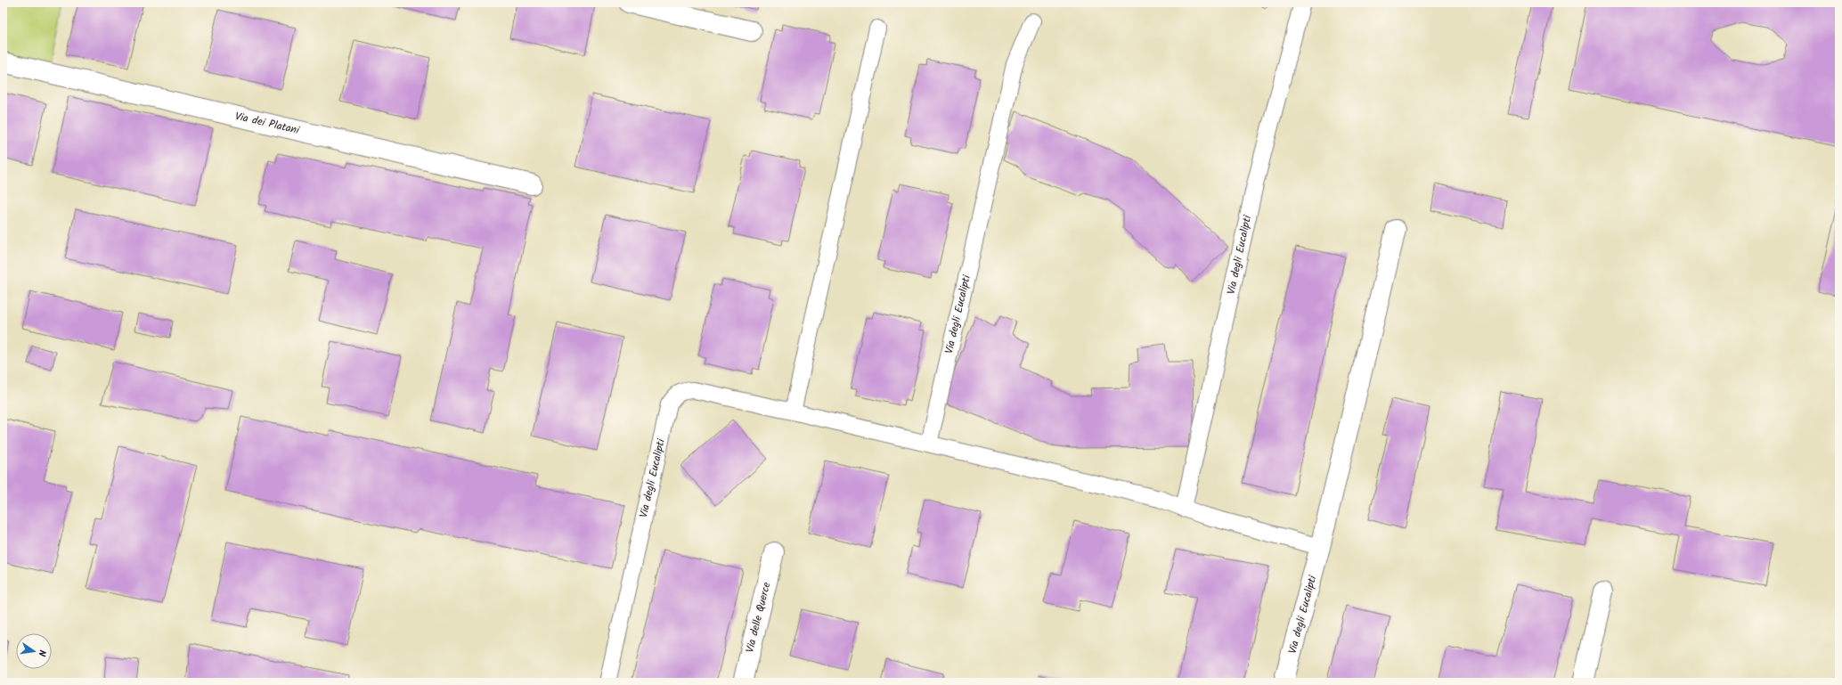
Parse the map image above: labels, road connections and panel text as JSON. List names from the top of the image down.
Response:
{
  "streets": {
    "street": ["Via dei Platani", "Via degli Eucalipti", "Via delle Querce"]
  },
  "north": "right"
}
